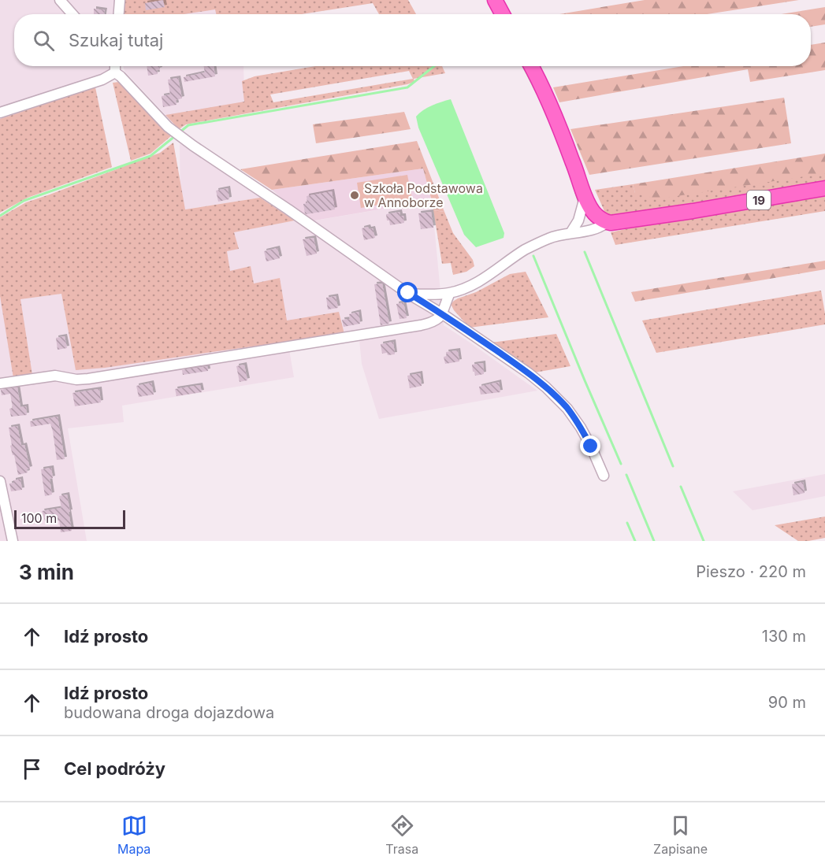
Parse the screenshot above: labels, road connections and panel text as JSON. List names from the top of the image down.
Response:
{
  "streets": {
    "highway": ["19"]
  },
  "places": ["Szkoła Podstawowa w Annoborze"],
  "scale_bar": "100 m",
  "page": {
    "search": "Szukaj tutaj",
    "scale": "100 m",
    "heading": ["3 min", "Pieszo · 220 m"],
    "list": [
      ["Idź prosto", "130 m"],
      ["Idź prosto", "budowana droga dojazdowa", "90 m"],
      "Cel podróży"
    ],
    "nav": ["Mapa", "Trasa", "Zapisane"]
  }
}
